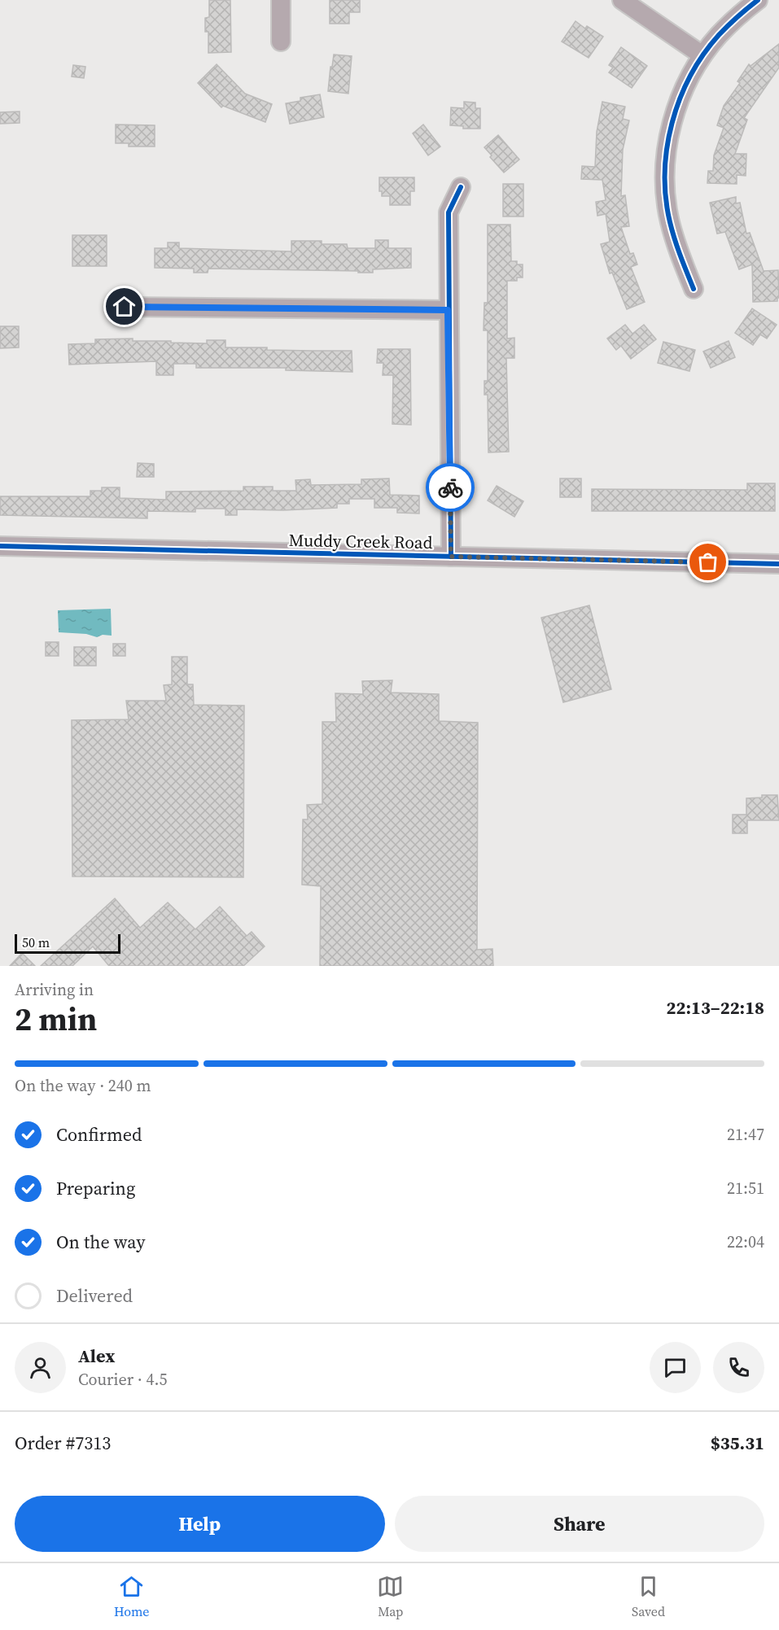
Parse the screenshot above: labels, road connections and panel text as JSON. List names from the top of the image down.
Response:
{
  "streets": {
    "street": ["Muddy Creek Road"]
  },
  "scale_bar": "50 m",
  "page": {
    "scale": "50 m",
    "heading": ["2 min", "Arriving in", "22:13–22:18"],
    "panel": [
      "Alex",
      "Courier · 4.5",
      "Order #7313",
      "$35.31"
    ],
    "bar": "On the way · 240 m",
    "list": [
      ["Confirmed", "21:47"],
      ["Preparing", "21:51"],
      ["On the way", "22:04"],
      "Delivered"
    ],
    "buttons": ["Help", "Share"],
    "tabs": ["Home", "Map", "Saved"]
  }
}
